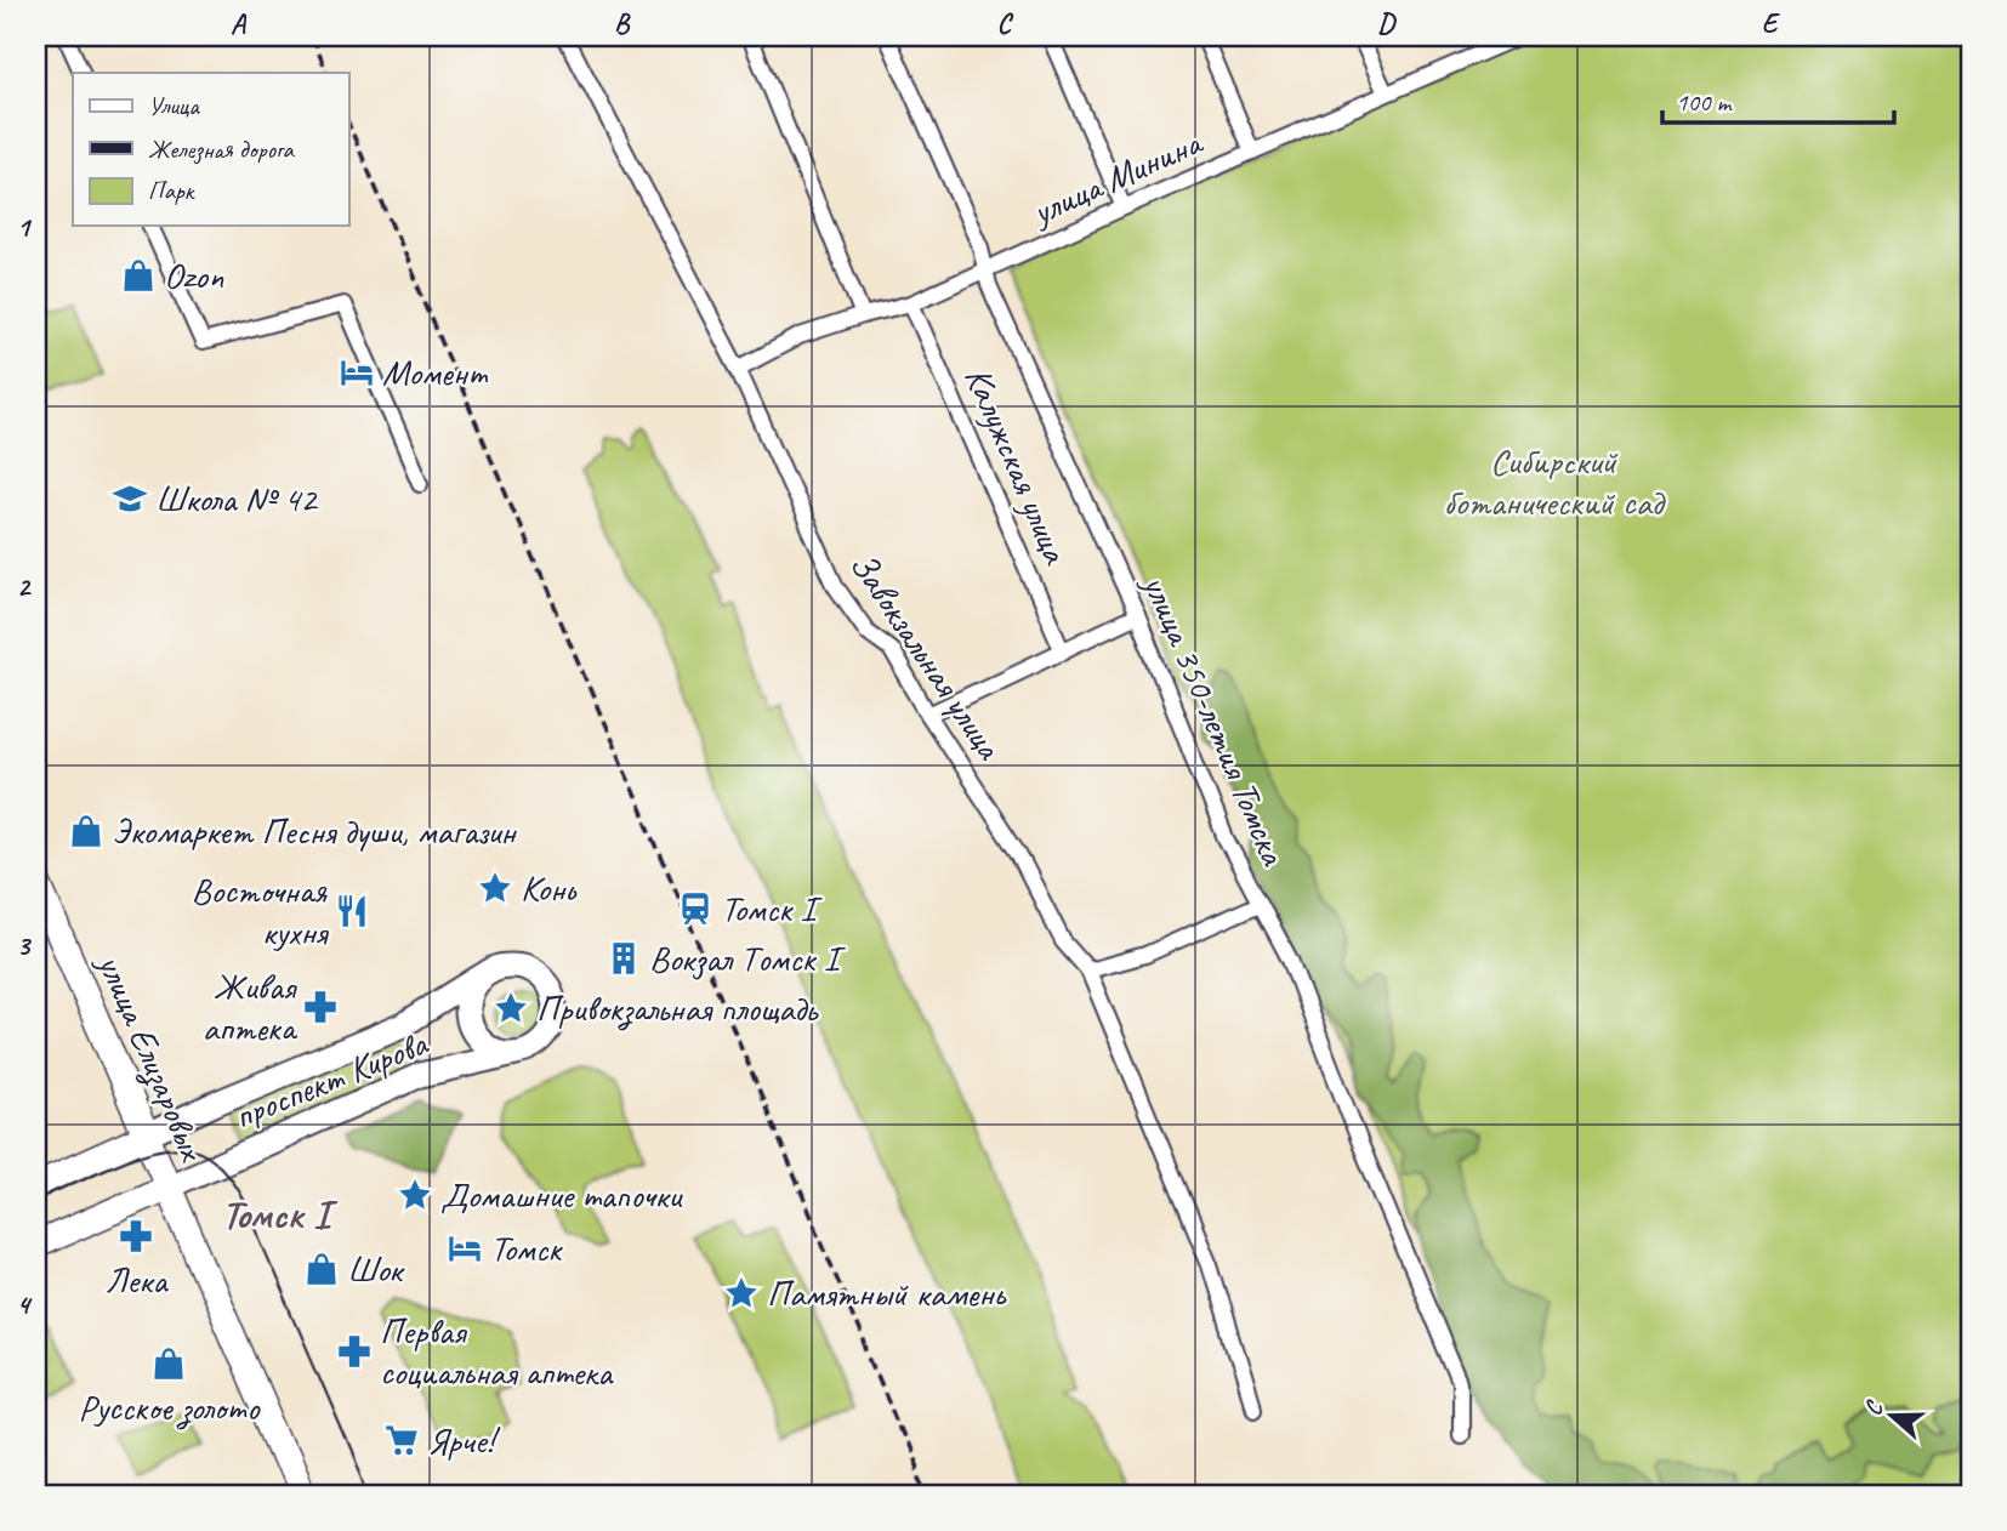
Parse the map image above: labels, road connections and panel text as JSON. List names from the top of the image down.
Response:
{
  "streets": {
    "main road": ["улица Елизаровых", "проспект Кирова"],
    "street": [
      "улица Минина",
      "Калужская улица",
      "Завокзальная улица",
      "улица 350-летия Томска"
    ]
  },
  "crossings": [
    ["улица Минина", "Калужская улица"],
    ["улица Минина", "Завокзальная улица"],
    ["улица Минина", "улица 350-летия Томска"],
    ["улица Елизаровых", "проспект Кирова"]
  ],
  "districts": ["Томск I"],
  "parks": ["Сибирский ботанический сад"],
  "places": {
    "shop": [
      "Ozon",
      "Экомаркет Песня души, магазин",
      "Шок",
      "Русское золото"
    ],
    "hotel": ["Момент", "Томск"],
    "school or university": ["Школа № 42"],
    "place": [
      "Конь",
      "Привокзальная площадь",
      "Домашние тапочки",
      "Памятный камень"
    ],
    "station": ["Томск I"],
    "restaurant": ["Восточная кухня"],
    "building": ["Вокзал Томск I"],
    "pharmacy": ["Живая аптека", "Лека", "Первая социальная аптека"],
    "supermarket": ["Ярче!"]
  },
  "legend": ["Улица", "Железная дорога", "Парк"],
  "scale_bar": "100 m",
  "north": "left",
  "grid": {
    "columns": [
      "A",
      "B",
      "C",
      "D",
      "E"
    ],
    "rows": [
      "1",
      "2",
      "3",
      "4"
    ]
  }
}
